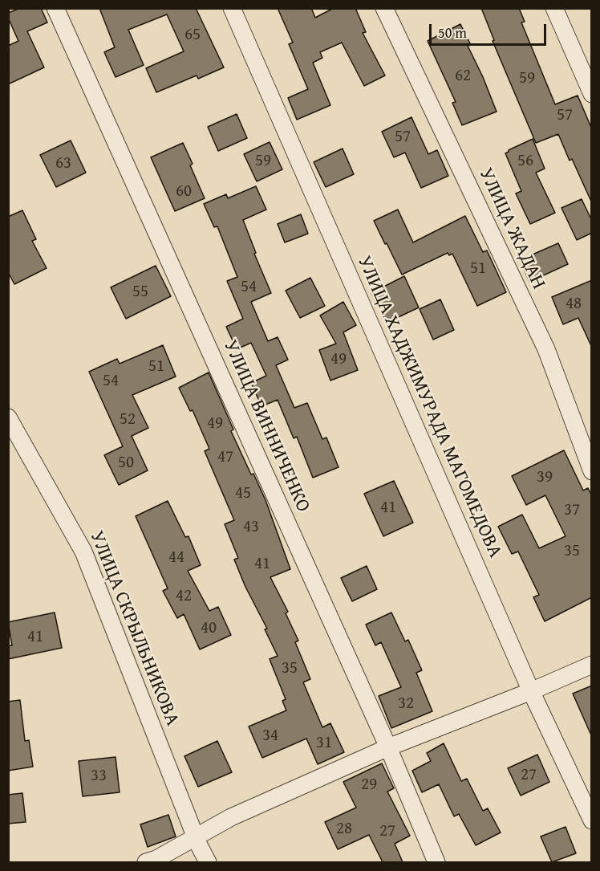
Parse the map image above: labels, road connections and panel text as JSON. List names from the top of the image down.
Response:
{
  "streets": {
    "street": [
      "УЛИЦА ЖАДАН",
      "УЛИЦА ХАДЖИМУРАДА МАГОМЕДОВА",
      "УЛИЦА ВИННИЧЕНКО",
      "УЛИЦА СКРЫЛЬНИКОВА"
    ]
  },
  "house_numbers": [
    "65",
    "62",
    "59",
    "57",
    "57",
    "59",
    "56",
    "63",
    "60",
    "51",
    "54",
    "55",
    "48",
    "49",
    "51",
    "54",
    "52",
    "49",
    "47",
    "50",
    "39",
    "45",
    "41",
    "37",
    "43",
    "35",
    "44",
    "41",
    "42",
    "40",
    "41",
    "35",
    "32",
    "34",
    "31",
    "27",
    "33",
    "29",
    "28",
    "27"
  ],
  "scale_bar": "50 m"
}
